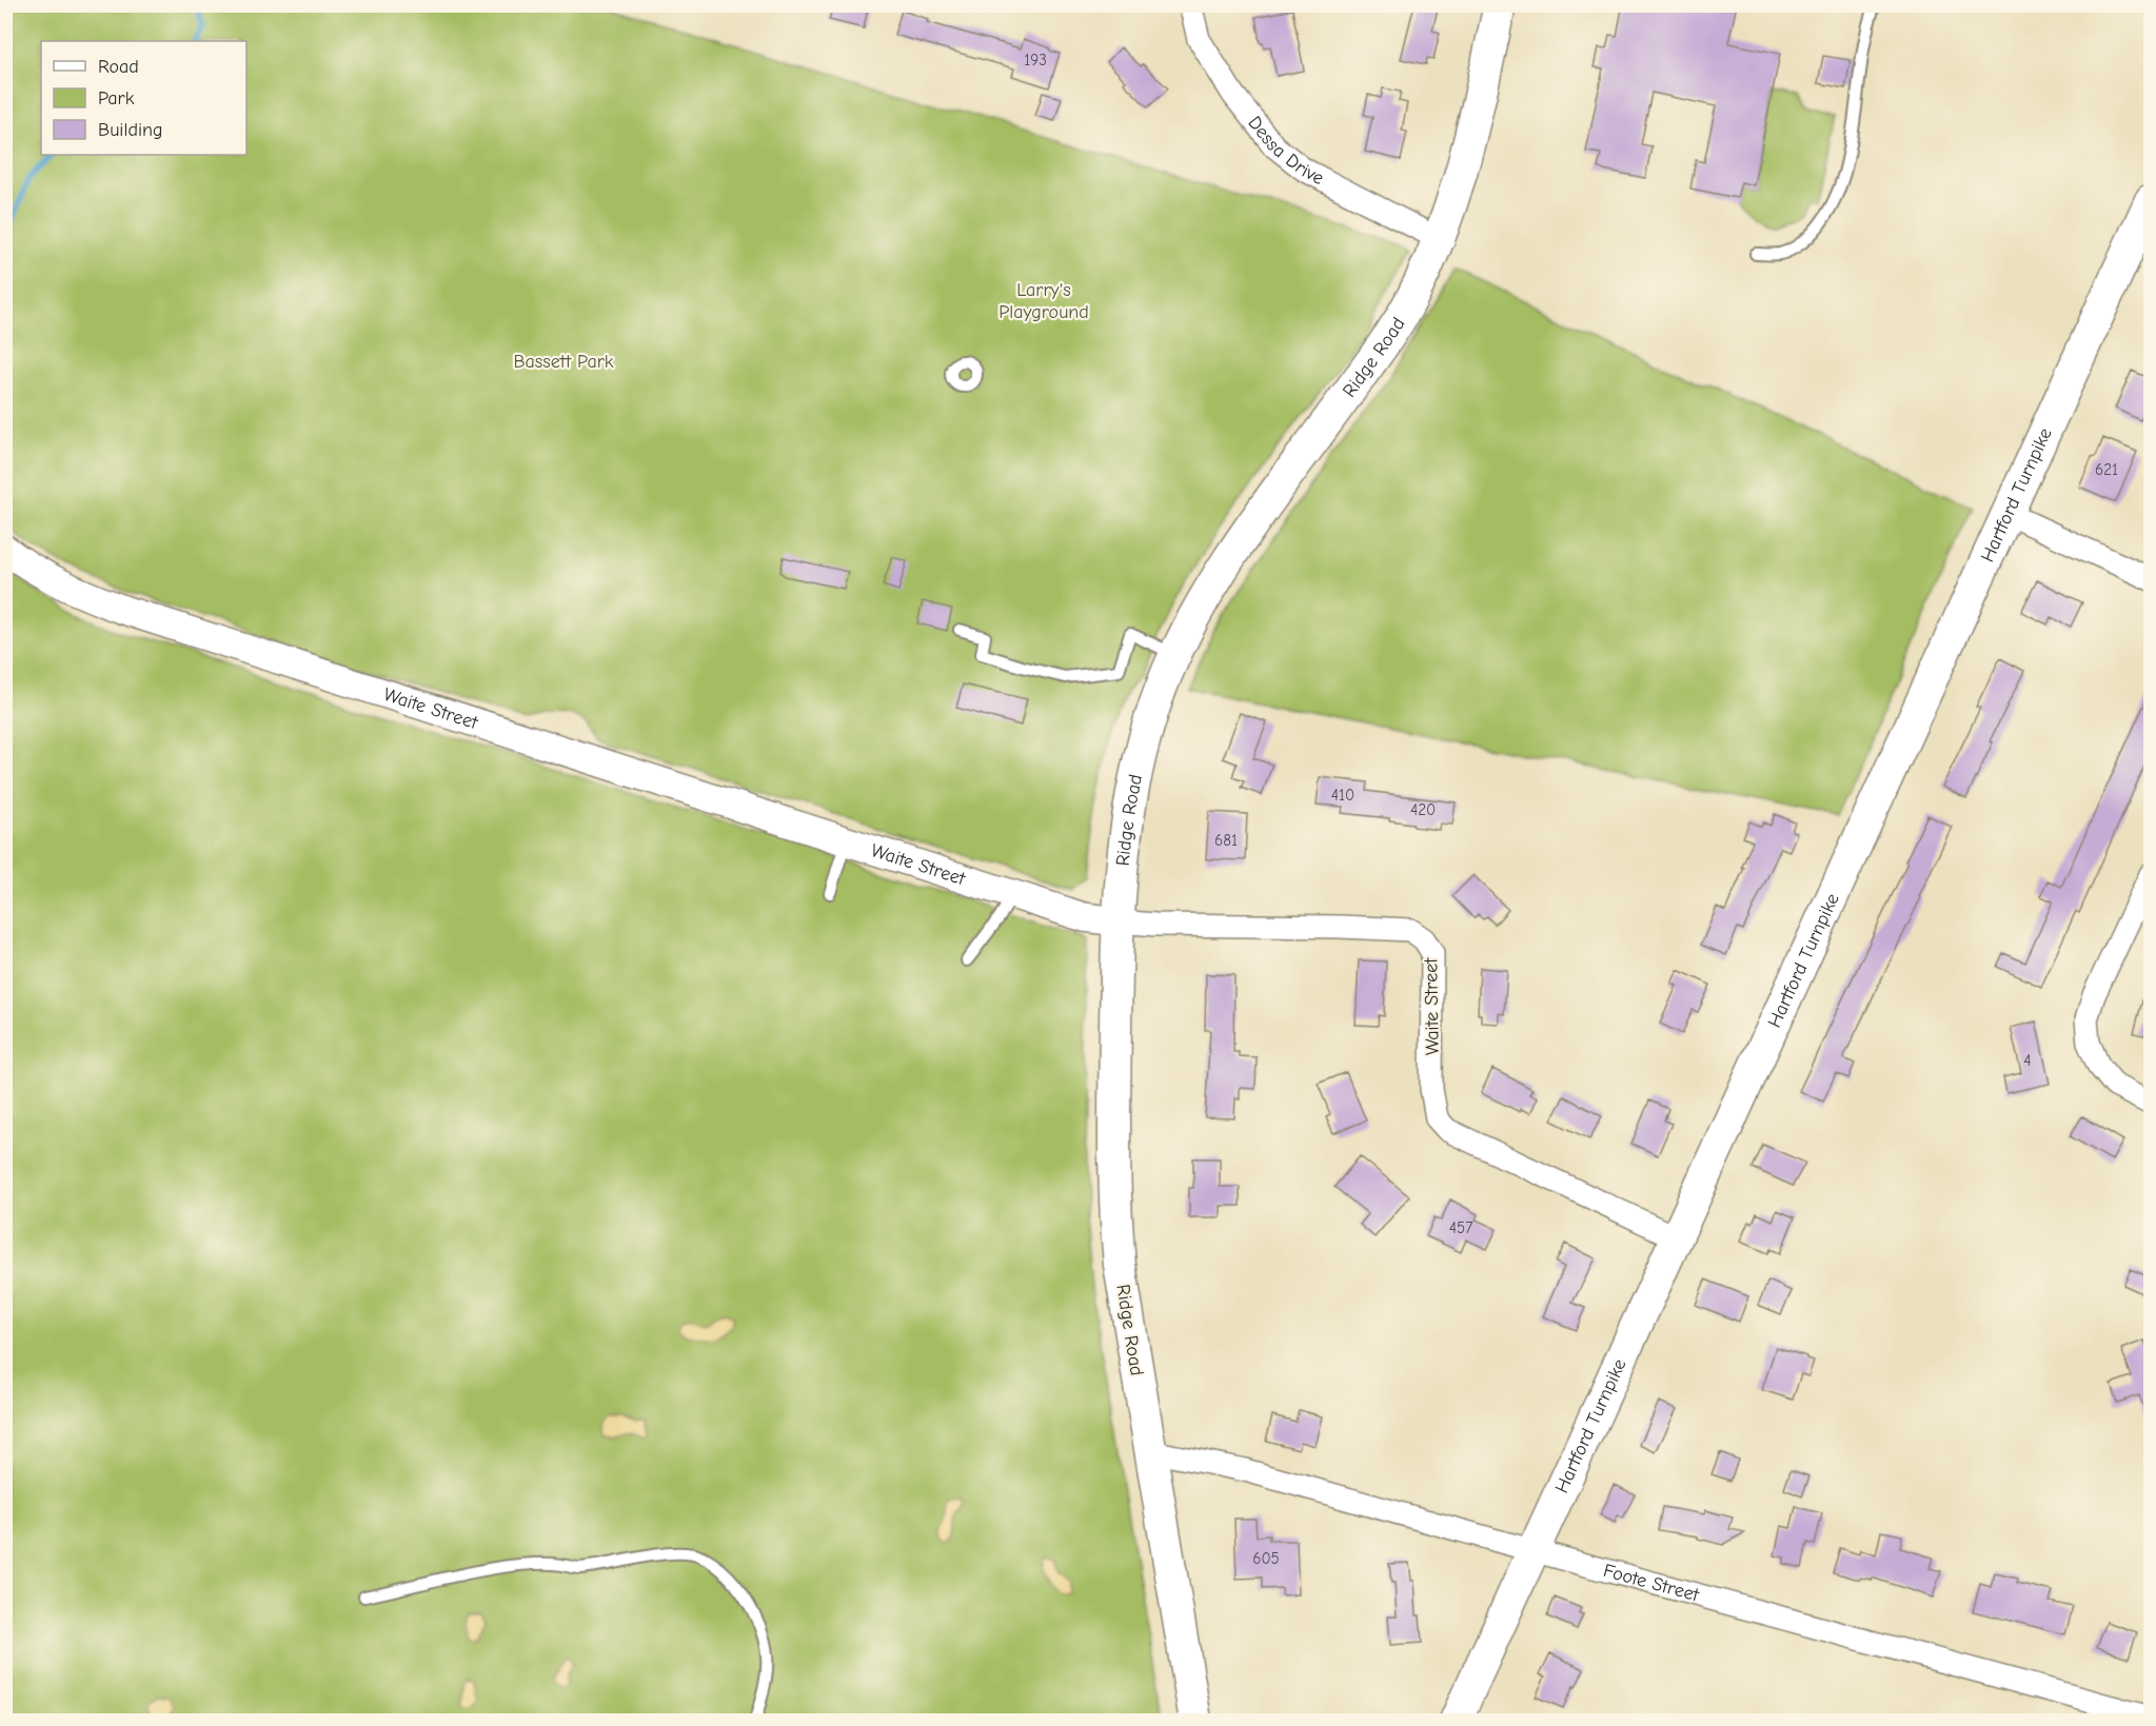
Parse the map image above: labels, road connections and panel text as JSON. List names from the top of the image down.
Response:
{
  "streets": {
    "main road": ["Ridge Road", "Hartford Turnpike"],
    "street": ["Dessa Drive", "Waite Street", "Foote Street"]
  },
  "crossings": [
    ["Dessa Drive", "Ridge Road"],
    ["Ridge Road", "Waite Street"],
    ["Ridge Road", "Foote Street"],
    ["Hartford Turnpike", "Waite Street"],
    ["Hartford Turnpike", "Foote Street"]
  ],
  "parks": ["Larry's Playground", "Bassett Park"],
  "house_numbers": [
    "193",
    "621",
    "410",
    "420",
    "681",
    "4",
    "457",
    "605"
  ],
  "legend": ["Road", "Park", "Building"]
}
